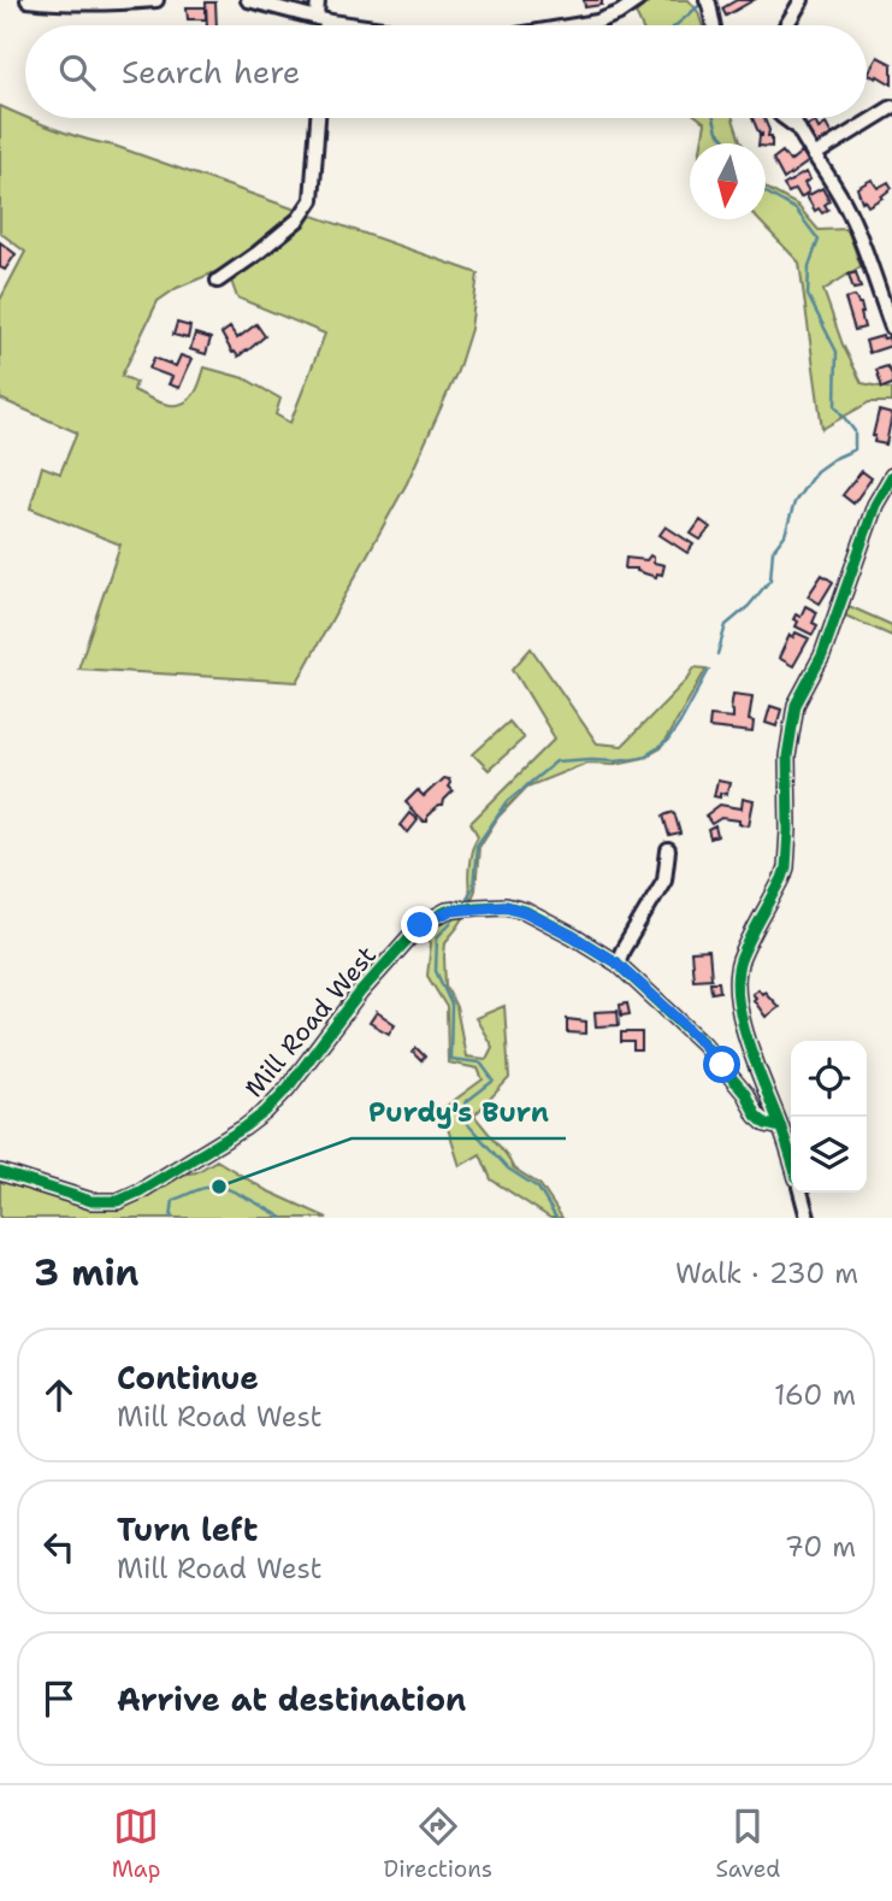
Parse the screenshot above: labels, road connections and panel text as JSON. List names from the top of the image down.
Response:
{
  "streets": {
    "street": ["Mill Road West"]
  },
  "places": ["Purdy's Burn"],
  "north": "bottom",
  "page": {
    "search": "Search here",
    "heading": ["3 min", "Walk · 230 m"],
    "list": [
      ["Continue", "Mill Road West", "160 m"],
      ["Turn left", "Mill Road West", "70 m"],
      "Arrive at destination"
    ],
    "nav": ["Map", "Directions", "Saved"]
  }
}
